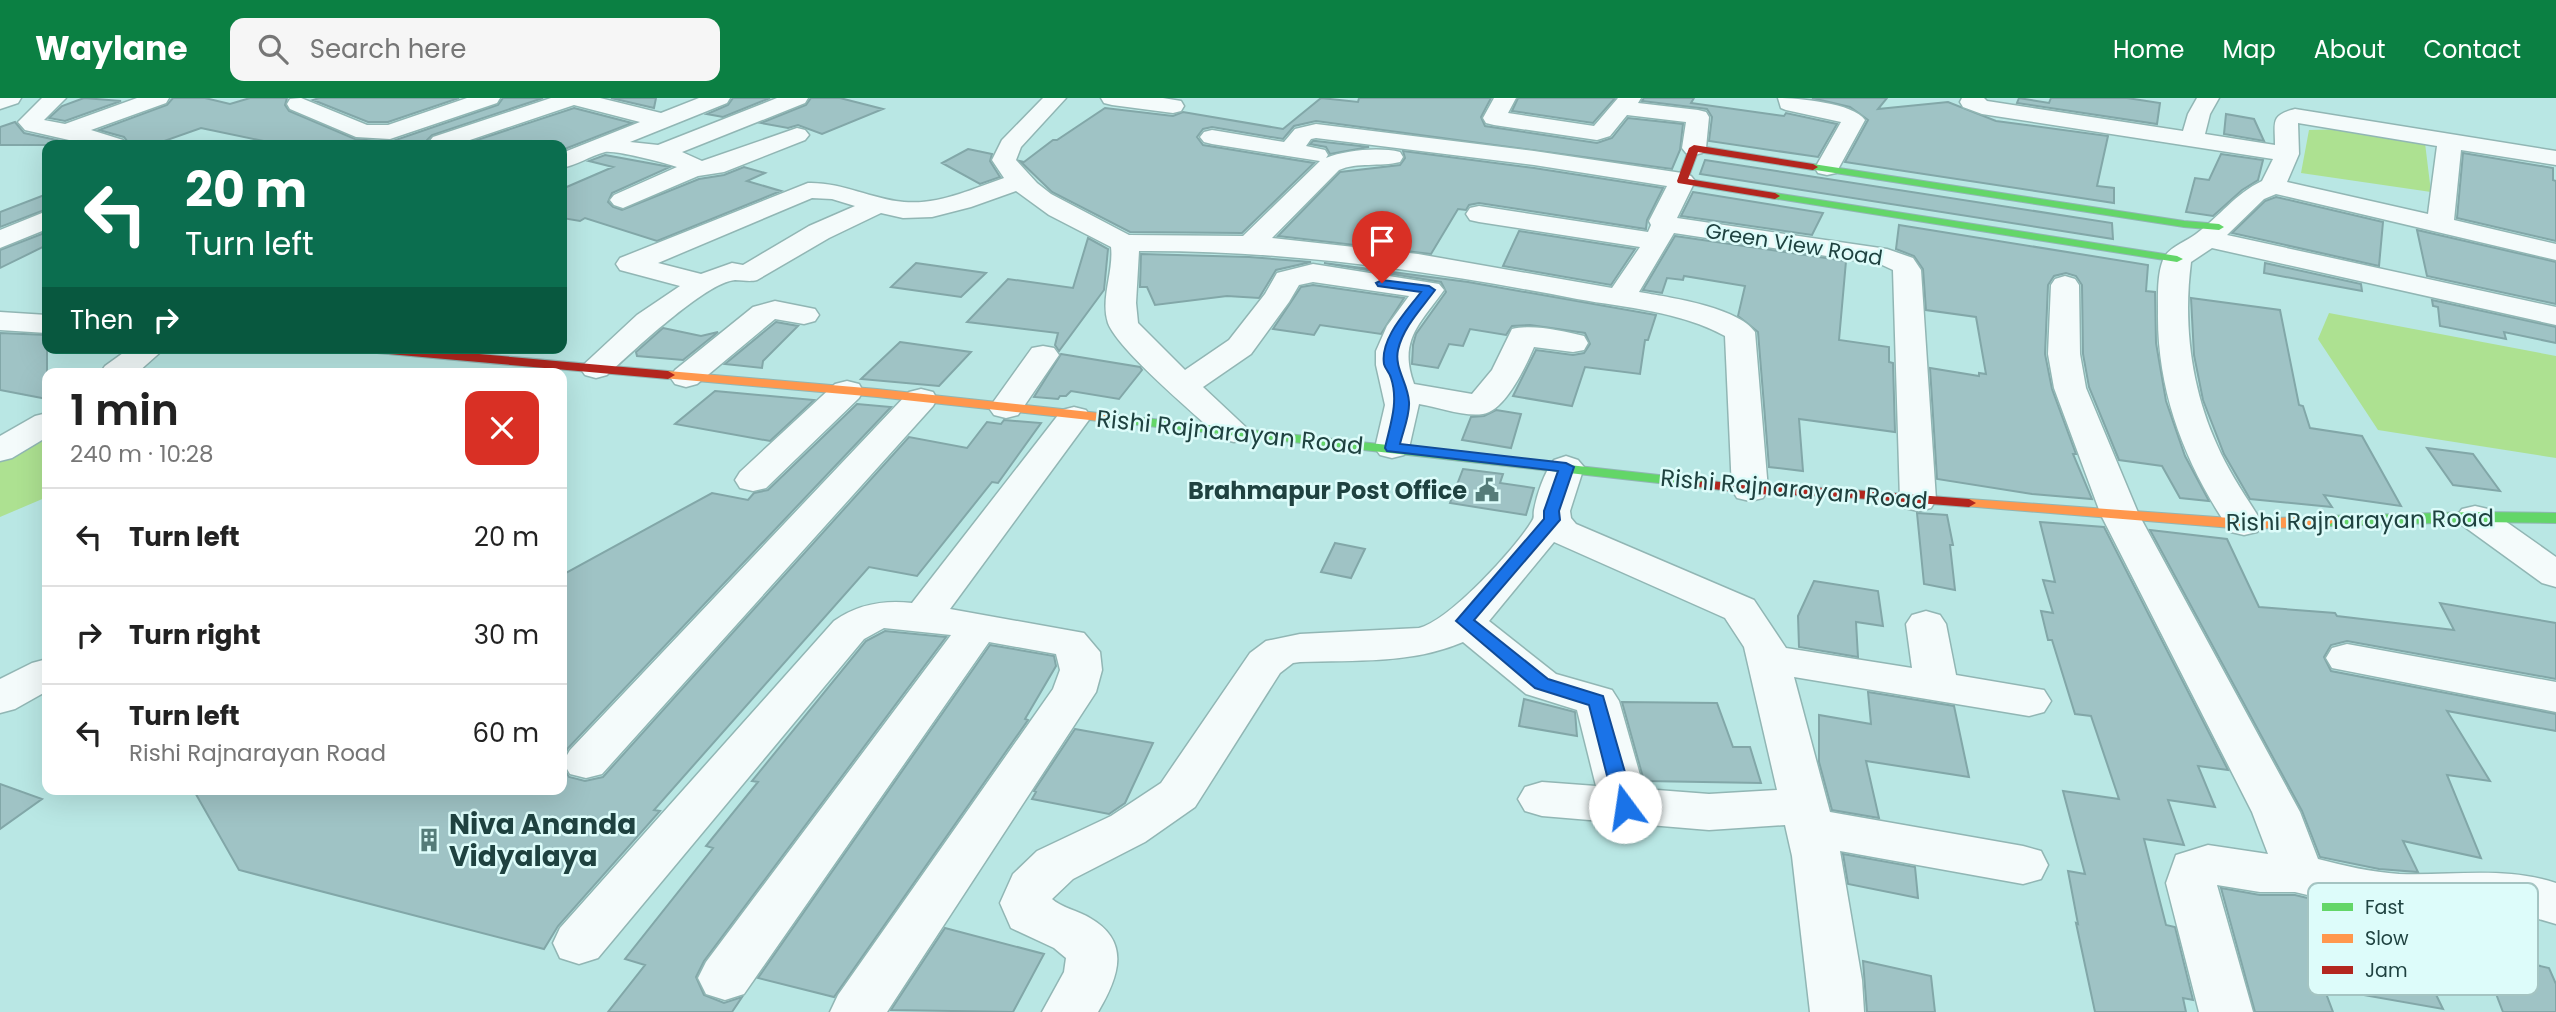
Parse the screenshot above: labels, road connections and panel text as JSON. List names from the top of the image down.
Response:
{
  "streets": {
    "street": ["Green View Road", "Rishi Rajnarayan Road"]
  },
  "crossings": [
    ["Green View Road", "Rishi Rajnarayan Road"]
  ],
  "places": {
    "public building": ["Brahmapur Post Office"],
    "building": ["Niva Ananda Vidyalaya"]
  },
  "legend": ["Fast", "Slow", "Jam"],
  "page": {
    "header": "Waylane",
    "search": "Search here",
    "nav": [
      "Home",
      "Map",
      "About",
      "Contact"
    ],
    "turn": ["20 m", "Turn left"],
    "then": "Then",
    "heading": ["1 min", "240 m · 10:28"],
    "list": [
      {
        "name": "Turn left",
        "value": "20 m"
      },
      {
        "name": "Turn right",
        "value": "30 m"
      },
      {
        "name": "Turn left",
        "note": "Rishi Rajnarayan Road",
        "value": "60 m"
      }
    ]
  }
}
